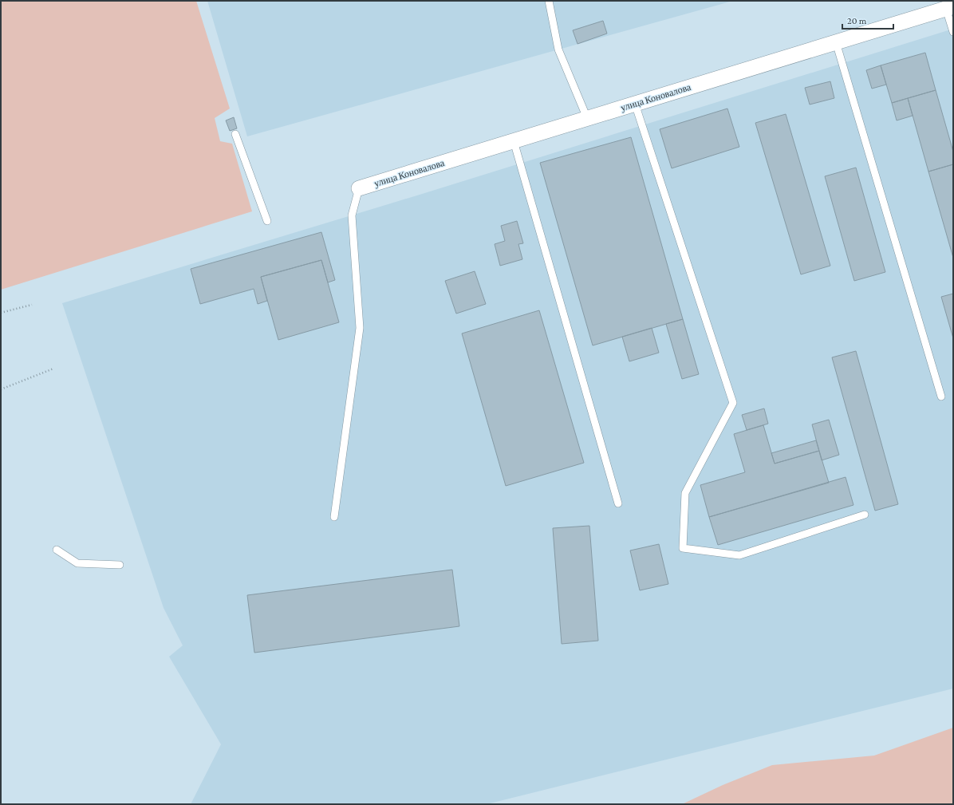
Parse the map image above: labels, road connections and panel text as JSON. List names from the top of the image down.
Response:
{
  "streets": {
    "street": ["улица Коновалова"]
  },
  "scale_bar": "20 m"
}
